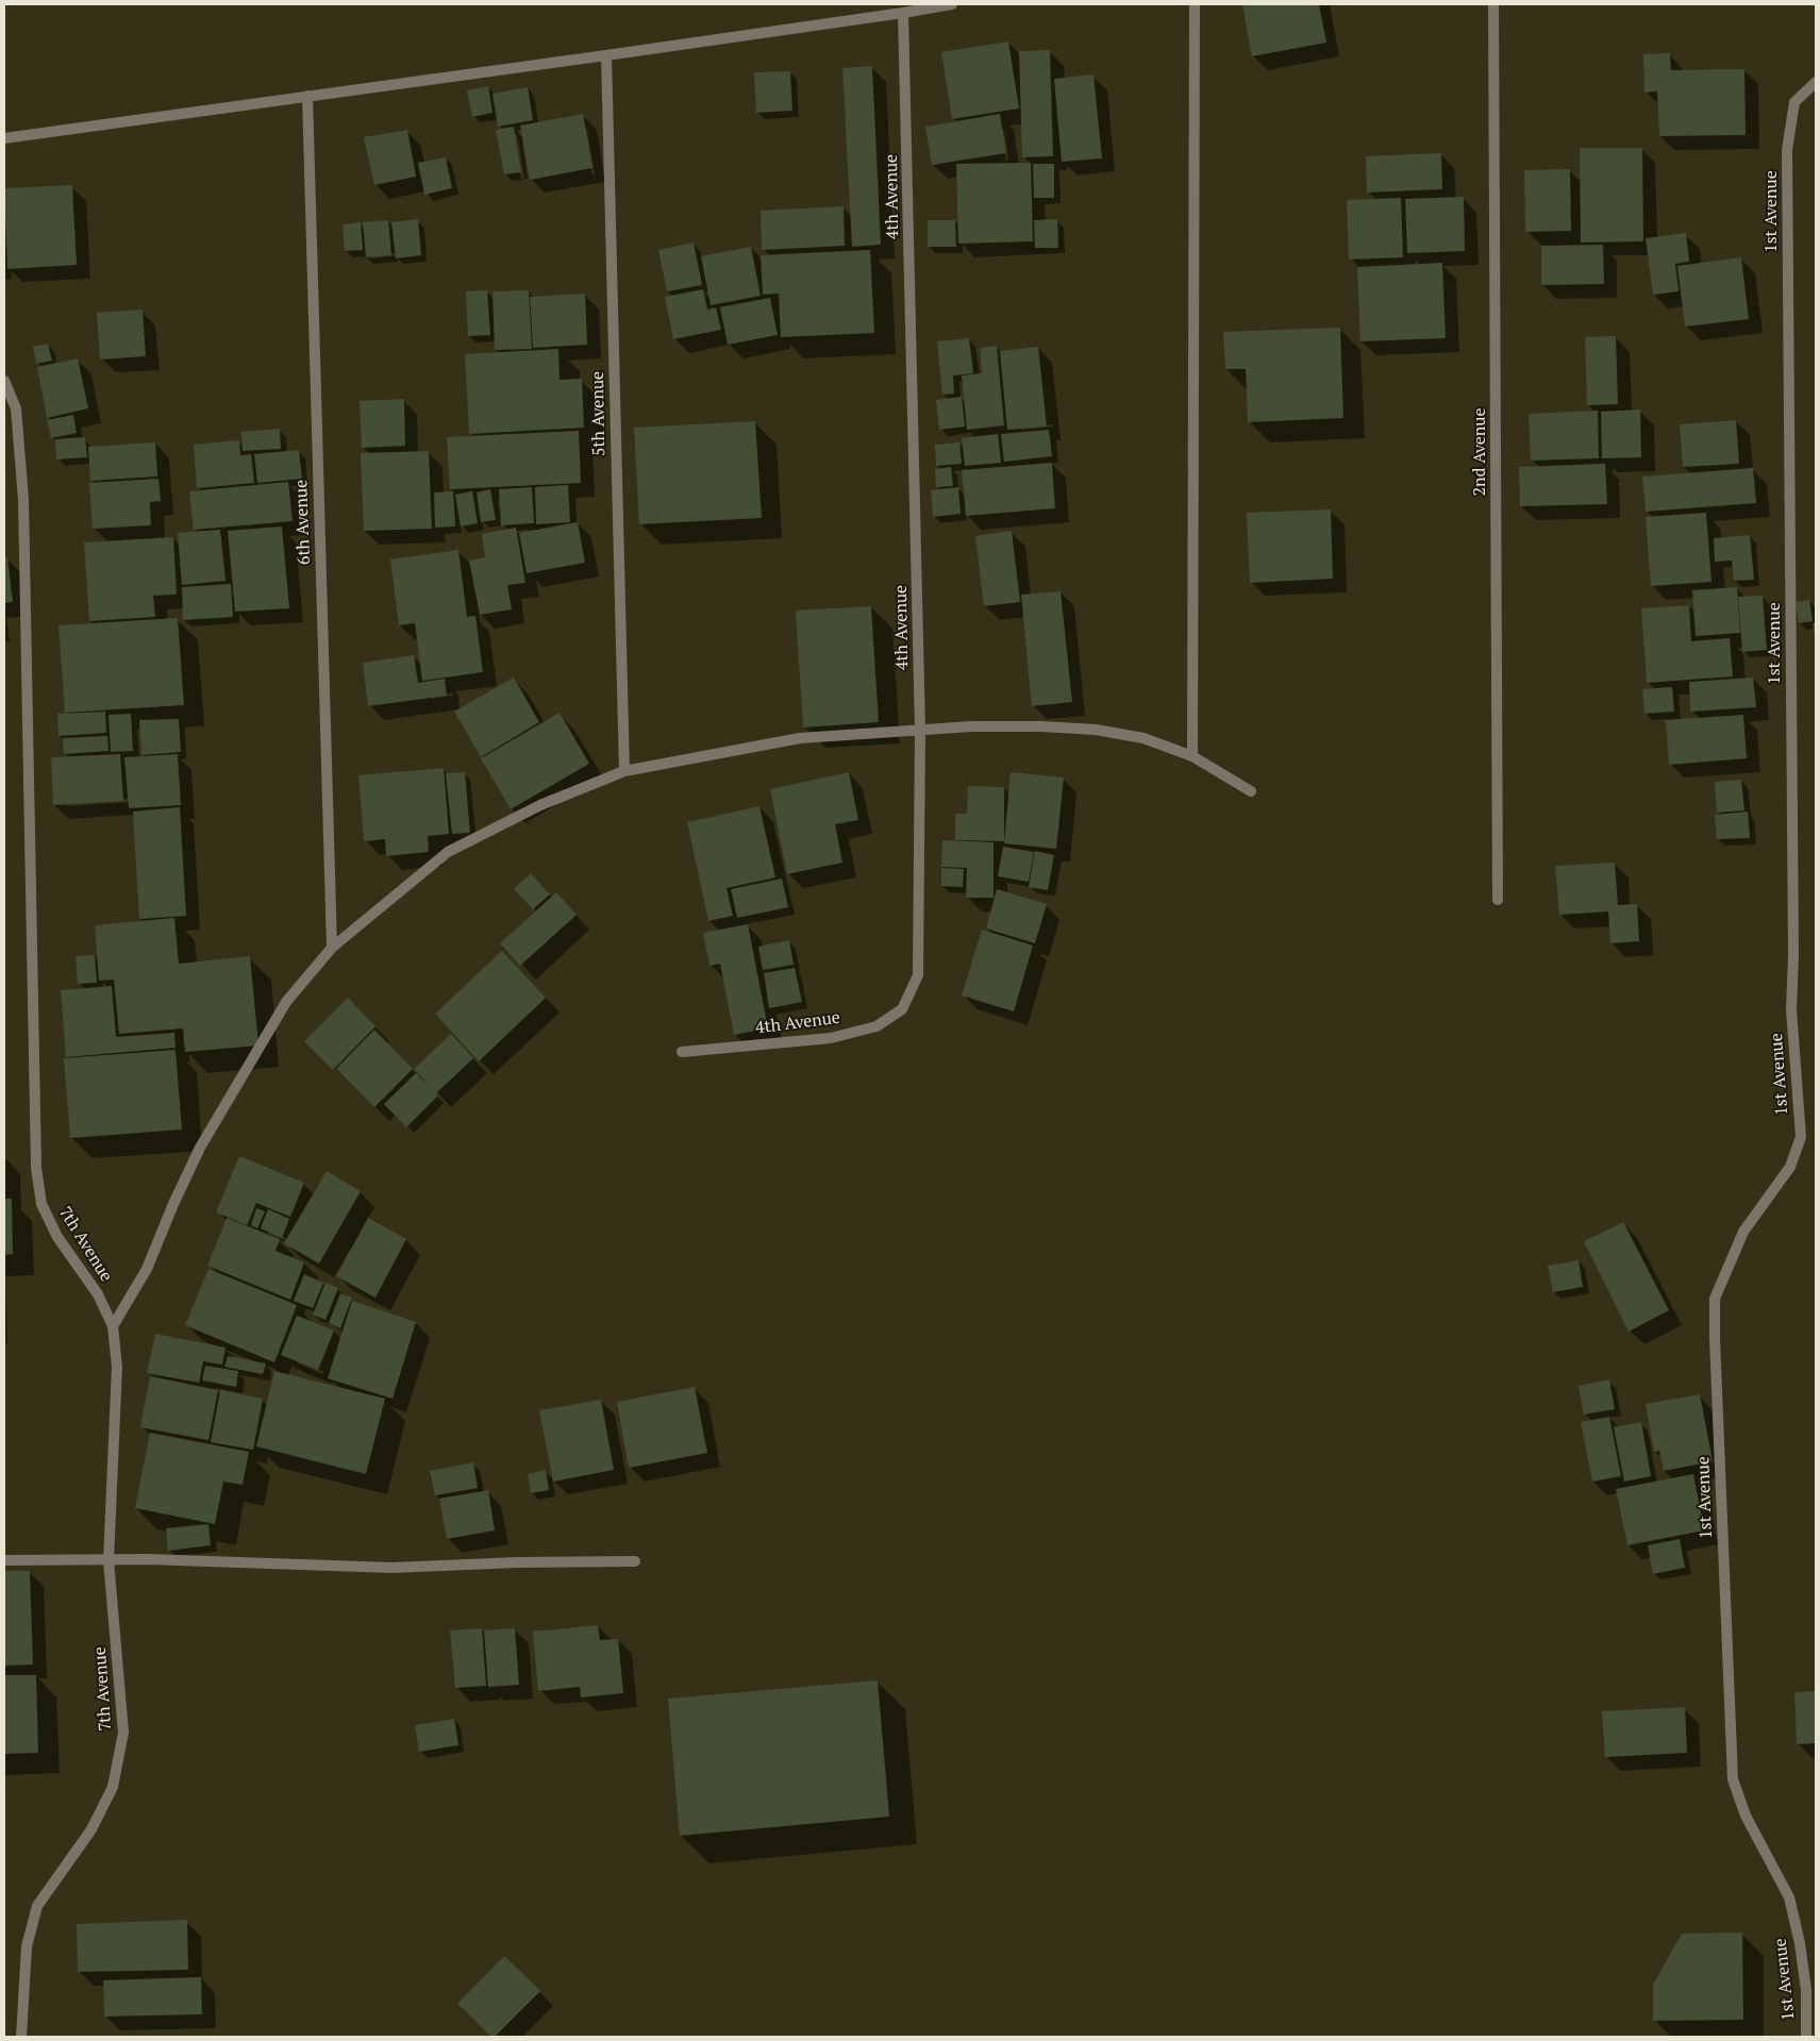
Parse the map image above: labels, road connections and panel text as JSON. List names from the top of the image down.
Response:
{
  "streets": {
    "street": [
      "4th Avenue",
      "1st Avenue",
      "5th Avenue",
      "2nd Avenue",
      "6th Avenue",
      "7th Avenue"
    ]
  }
}
